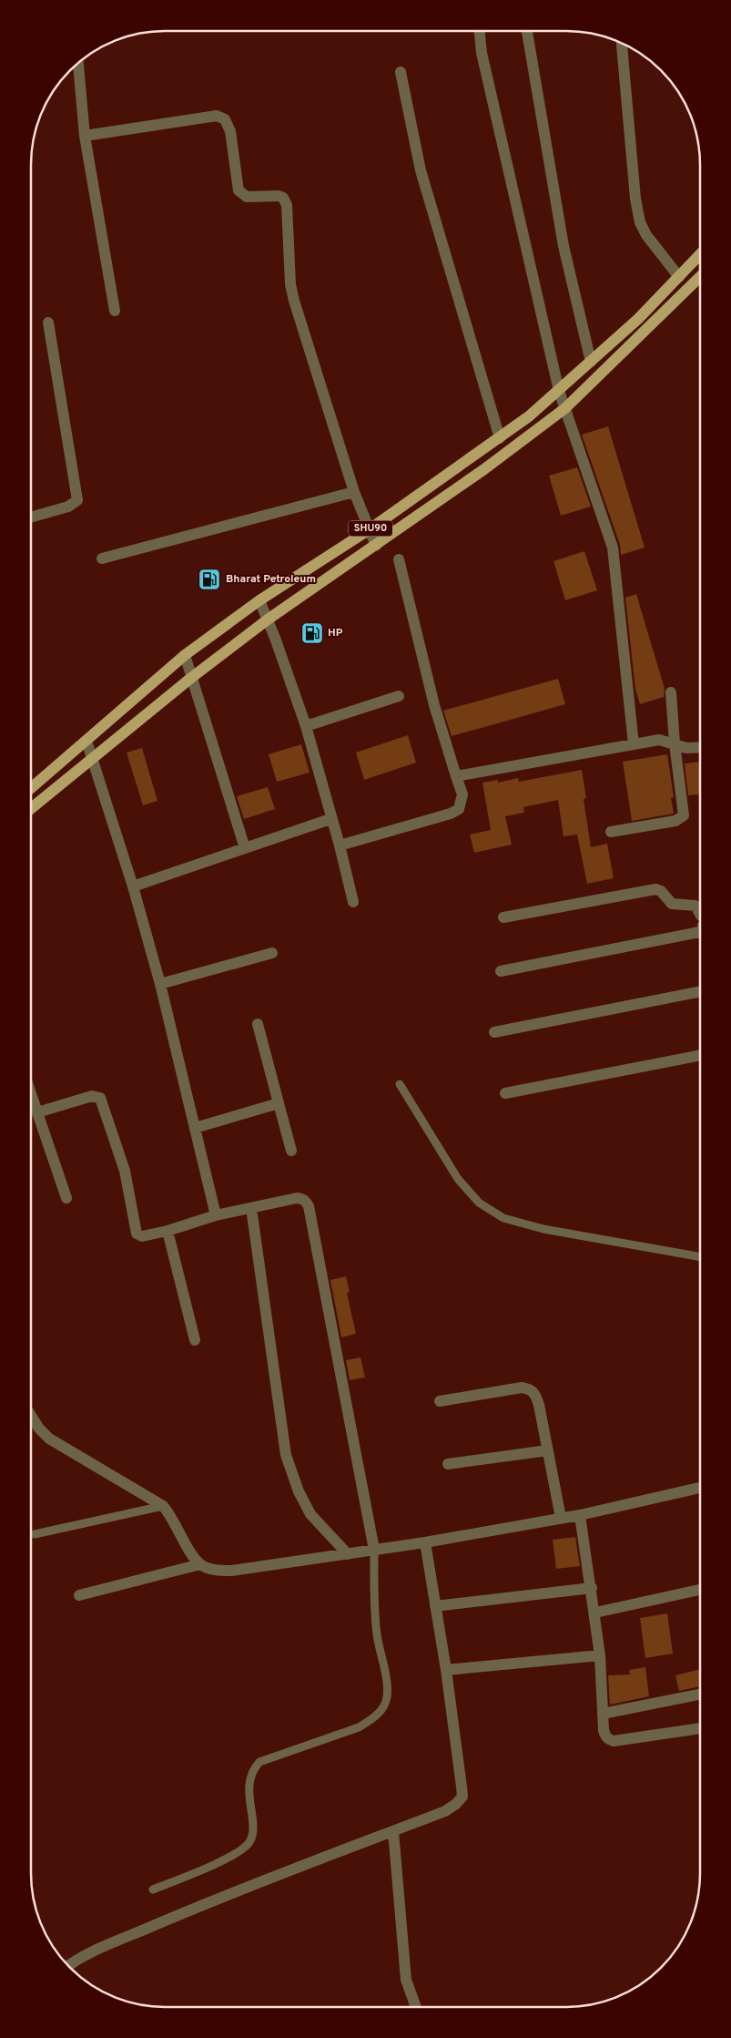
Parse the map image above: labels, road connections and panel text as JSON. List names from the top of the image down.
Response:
{
  "streets": {
    "main road": ["SHU90"]
  },
  "places": {
    "fuel station": ["Bharat Petroleum", "HP"]
  }
}
